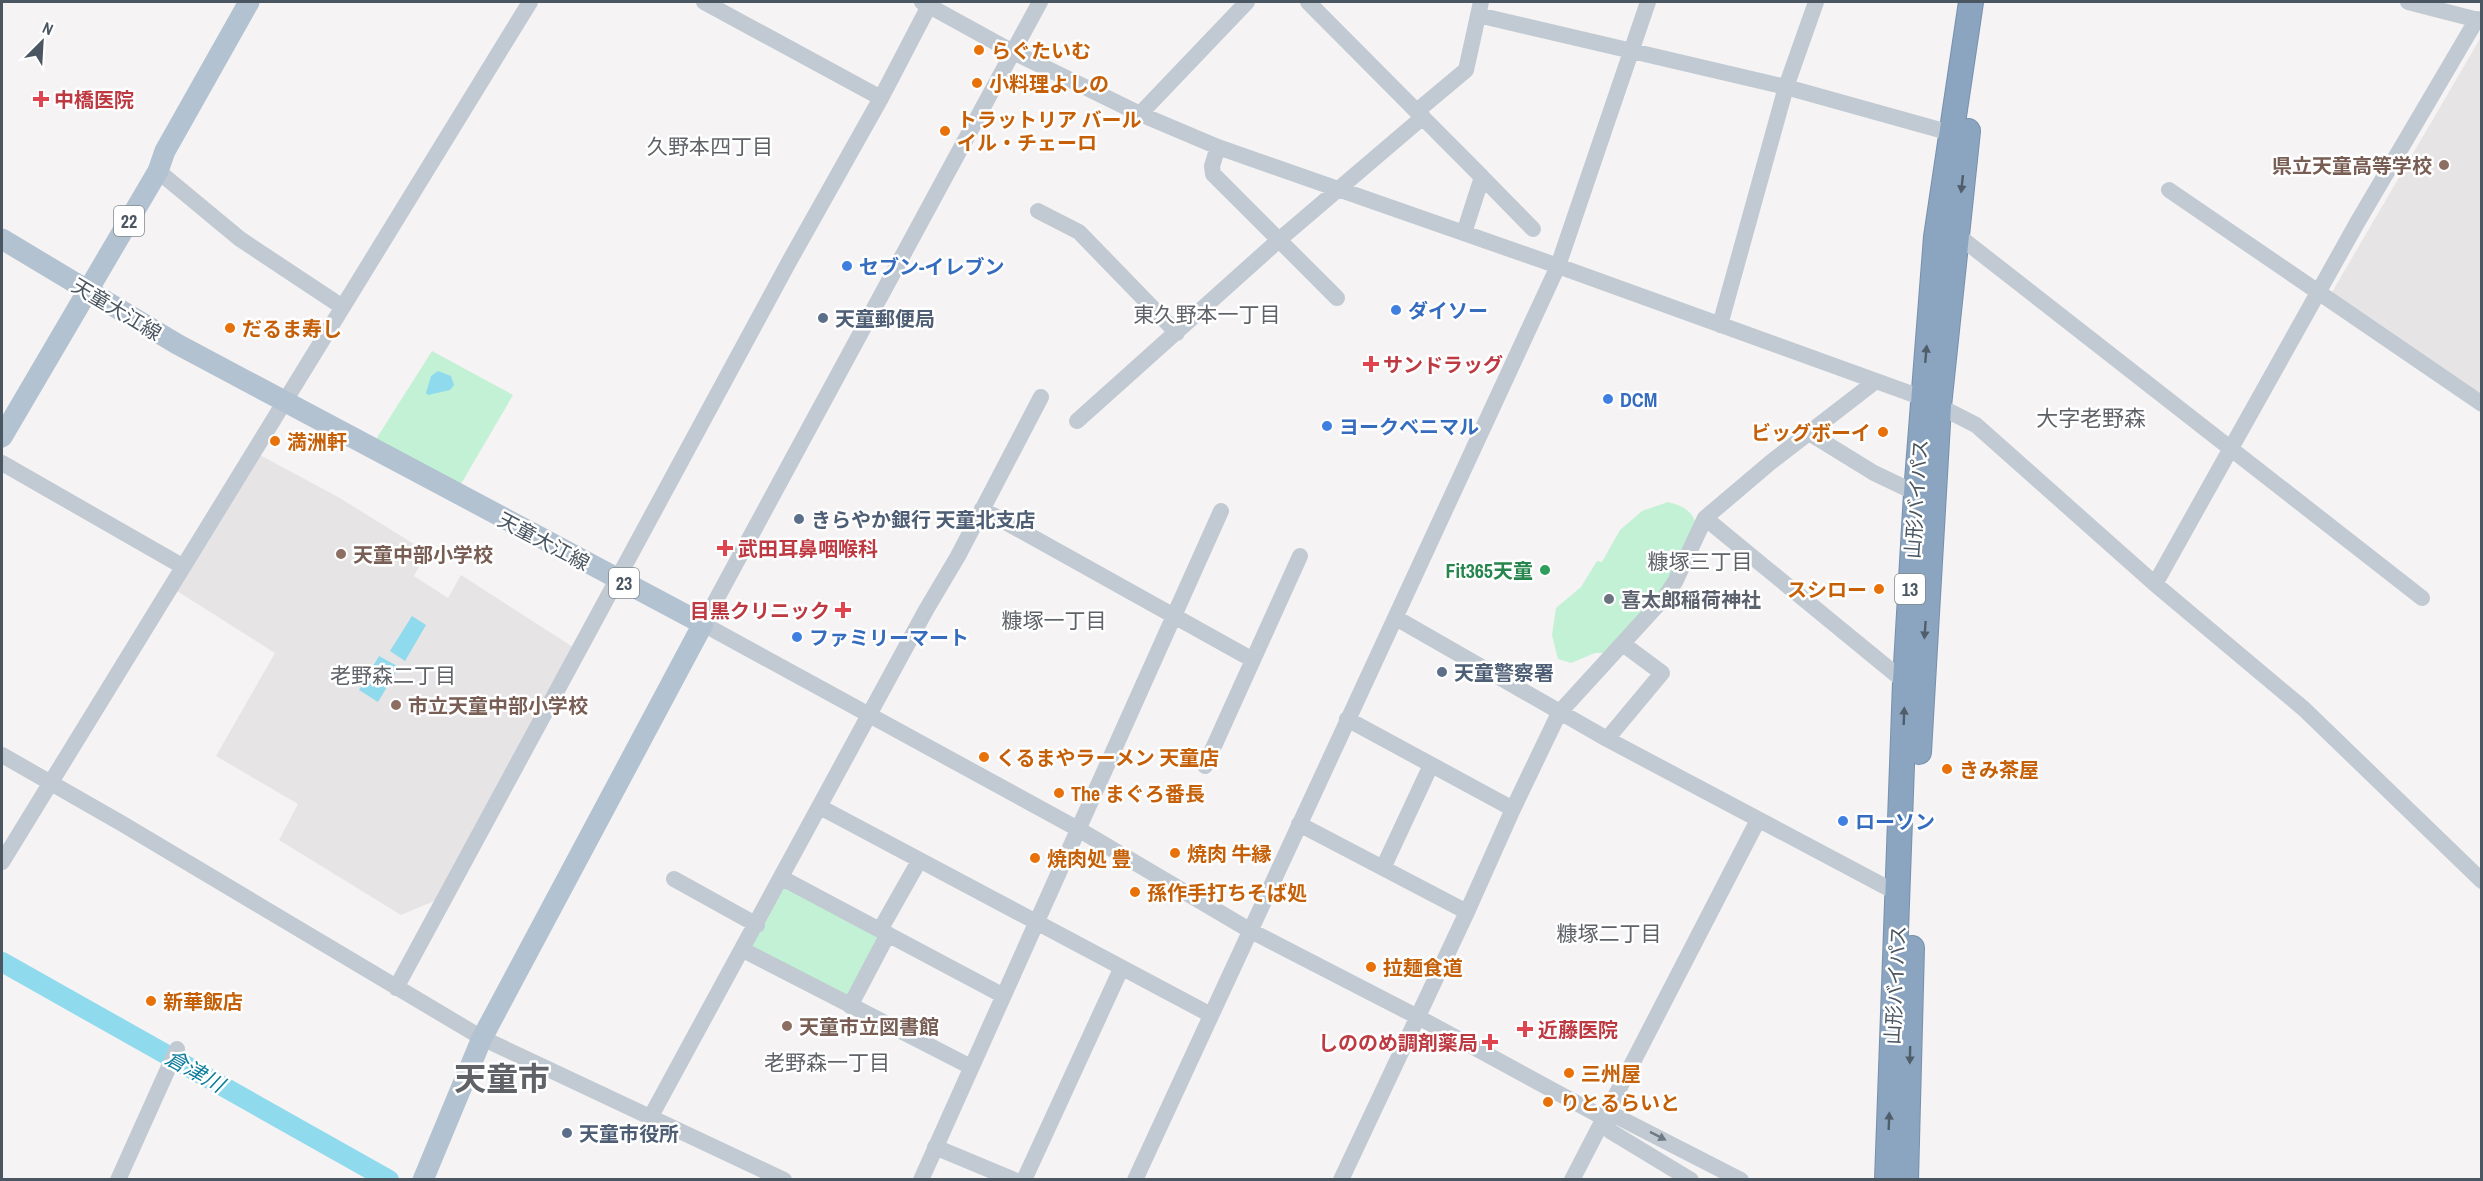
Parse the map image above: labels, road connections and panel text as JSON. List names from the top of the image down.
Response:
{
  "streets": {
    "highway": ["山形バイパス", "13"],
    "main road": ["22", "天童大江線", "23"]
  },
  "crossings": [
    ["22", "天童大江線"]
  ],
  "districts": [
    "久野本四丁目",
    "東久野本一丁目",
    "大字老野森",
    "糠塚三丁目",
    "糠塚一丁目",
    "老野森二丁目",
    "糠塚二丁目",
    "老野森一丁目",
    "天童市"
  ],
  "water": ["倉津川"],
  "places": {
    "other": [
      "らぐたいむ",
      "小料理よしの",
      "トラットリア バール イル・チェーロ",
      "県立天童高等学校",
      "セブン-イレブン",
      "ダイソー",
      "天童郵便局",
      "だるま寿し",
      "DCM",
      "ヨークベニマル",
      "ビッグボーイ",
      "満洲軒",
      "きらやか銀行 天童北支店",
      "天童中部小学校",
      "Fit365天童",
      "スシロー",
      "喜太郎稲荷神社",
      "ファミリーマート",
      "天童警察署",
      "市立天童中部小学校",
      "くるまやラーメン 天童店",
      "きみ茶屋",
      "The まぐろ番長",
      "ローソン",
      "焼肉 牛縁",
      "焼肉処 豊",
      "孫作手打ちそば処",
      "拉麺食道",
      "新華飯店",
      "天童市立図書館",
      "三州屋",
      "りとるらいと",
      "天童市役所"
    ],
    "health": [
      "中橋医院",
      "サンドラッグ",
      "武田耳鼻咽喉科",
      "目黒クリニック",
      "近藤医院",
      "しののめ調剤薬局"
    ]
  },
  "north": "top right"
}
